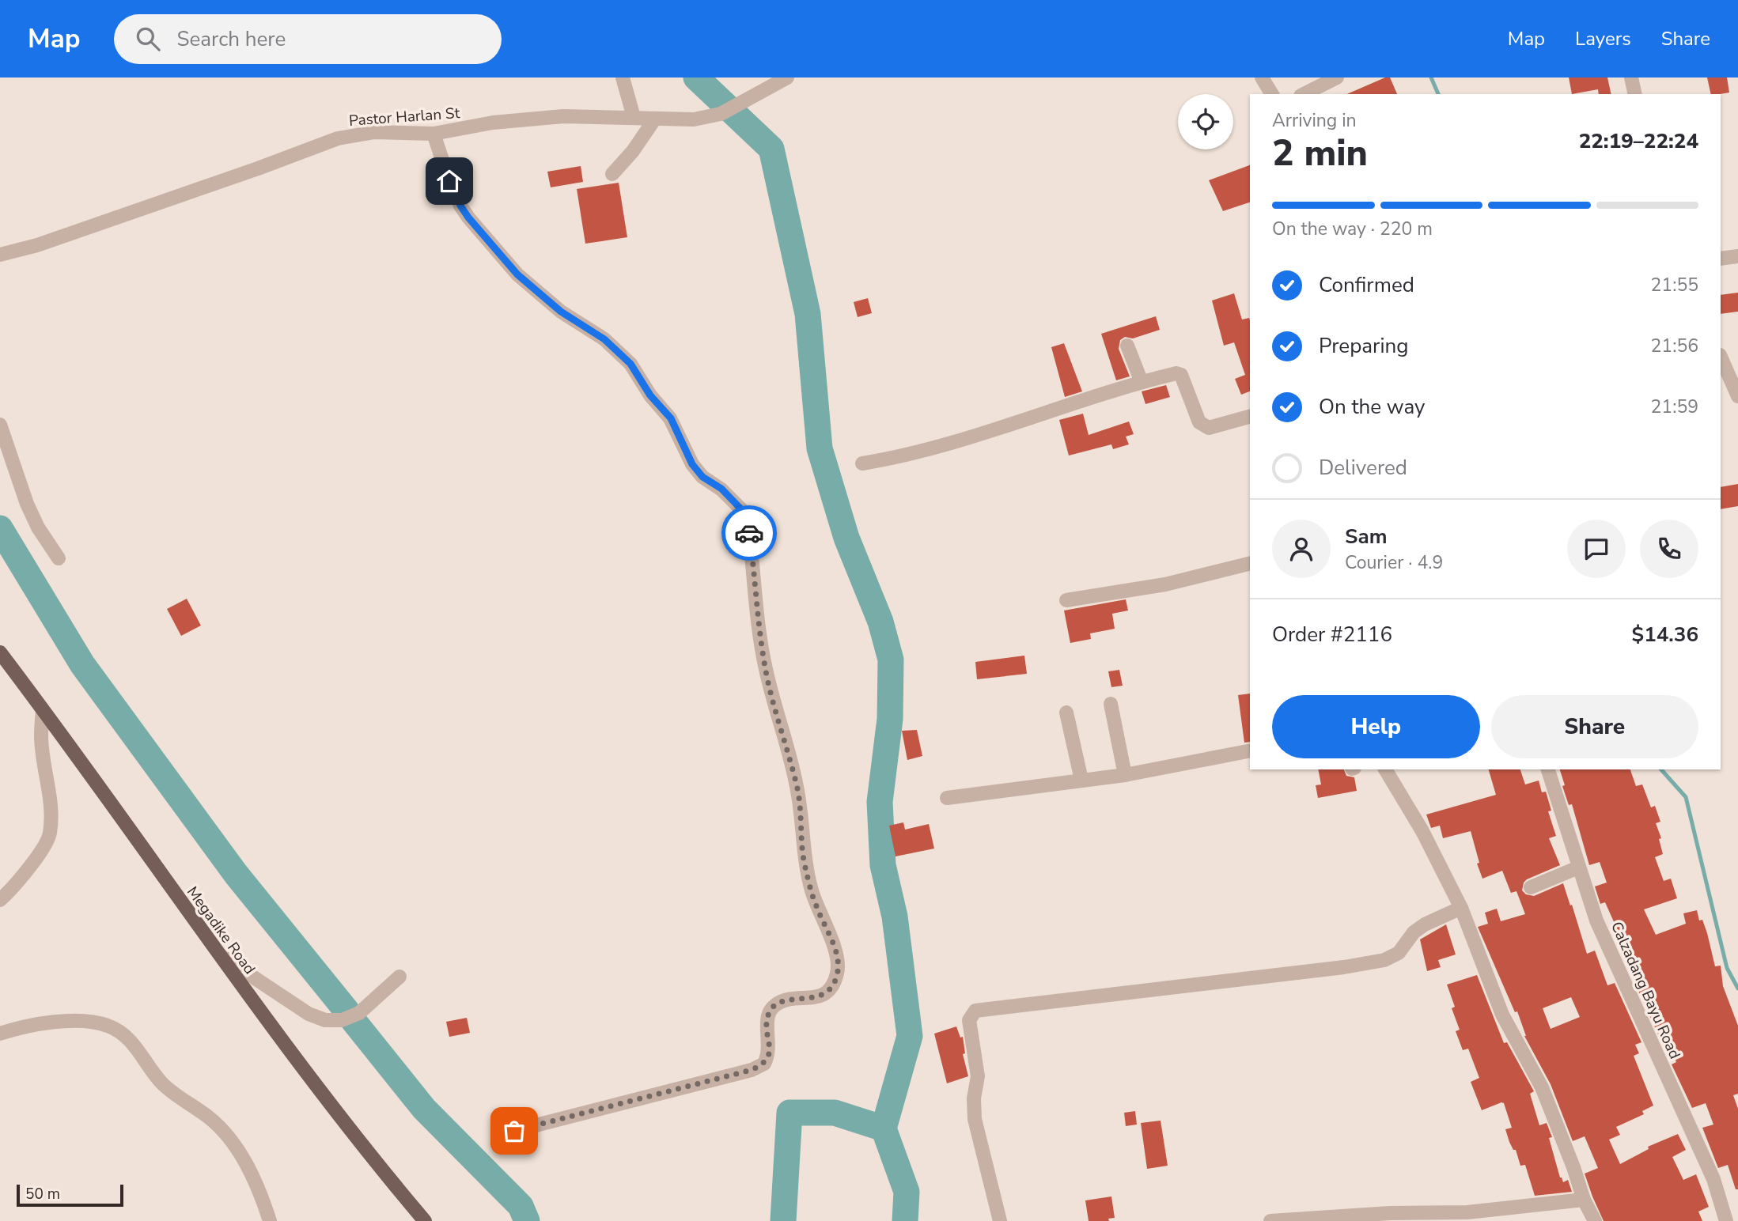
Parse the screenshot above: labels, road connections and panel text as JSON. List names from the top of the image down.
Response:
{
  "streets": {
    "main road": ["Megadike Road"],
    "street": ["Pastor Harlan St", "Calzadang Bayu Road"]
  },
  "scale_bar": "50 m",
  "page": {
    "header": "Map",
    "search": "Search here",
    "nav": ["Map", "Layers", "Share"],
    "heading": ["2 min", "Arriving in", "22:19–22:24"],
    "panel": [
      "Sam",
      "Courier · 4.9",
      "Order #2116",
      "$14.36"
    ],
    "bar": "On the way · 220 m",
    "list": [
      ["Confirmed", "21:55"],
      ["Preparing", "21:56"],
      ["On the way", "21:59"],
      "Delivered"
    ],
    "buttons": ["Help", "Share"],
    "scale": "50 m"
  }
}
